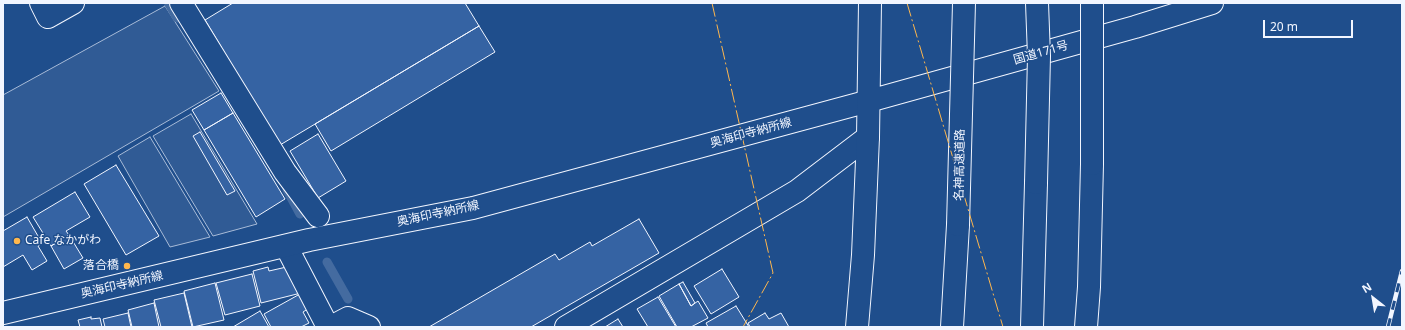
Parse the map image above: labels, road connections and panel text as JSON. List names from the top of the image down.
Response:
{
  "streets": {
    "main road": ["国道171号", "奥海印寺納所線", "名神高速道路"]
  },
  "crossings": [
    ["国道171号", "奥海印寺納所線"]
  ],
  "places": ["Cafe なかがわ", "落合橋"],
  "scale_bar": "20 m",
  "north": "top left"
}
